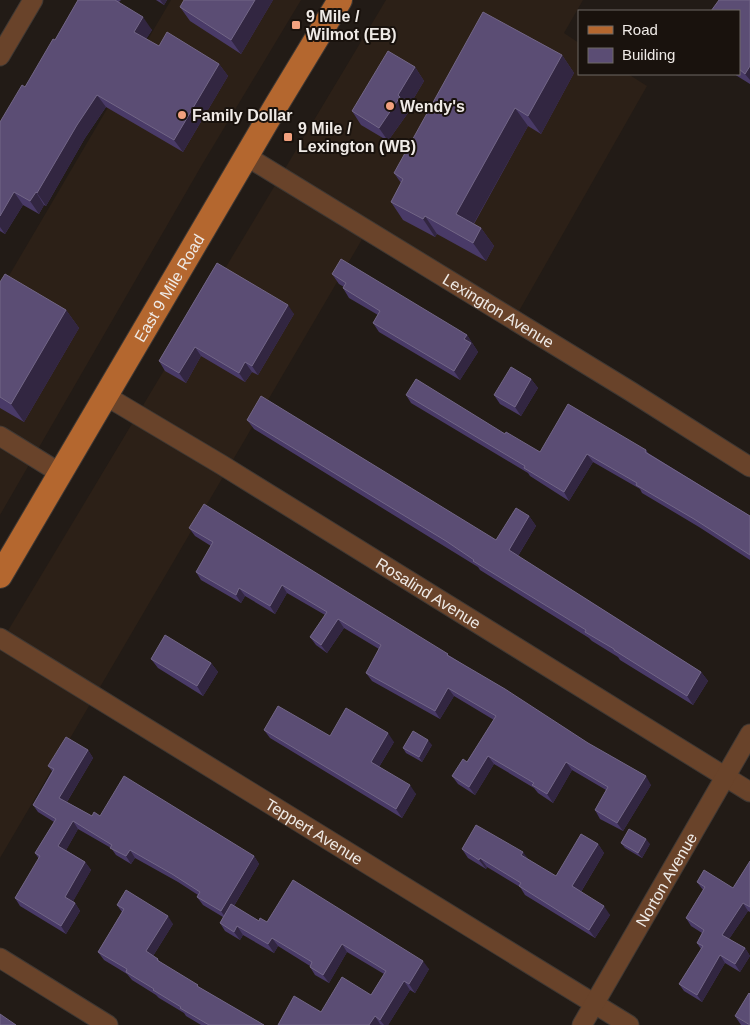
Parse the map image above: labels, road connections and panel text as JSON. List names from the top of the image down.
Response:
{
  "streets": {
    "main road": ["East 9 Mile Road"],
    "street": [
      "Lexington Avenue",
      "Rosalind Avenue",
      "Teppert Avenue",
      "Norton Avenue"
    ]
  },
  "crossings": [
    ["East 9 Mile Road", "Lexington Avenue"],
    ["East 9 Mile Road", "Rosalind Avenue"],
    ["Rosalind Avenue", "Norton Avenue"],
    ["Teppert Avenue", "Norton Avenue"]
  ],
  "places": {
    "transit": ["9 Mile / Wilmot (EB)", "9 Mile / Lexington (WB)"],
    "other": ["Wendy's", "Family Dollar"]
  },
  "legend": ["Road", "Building"]
}
